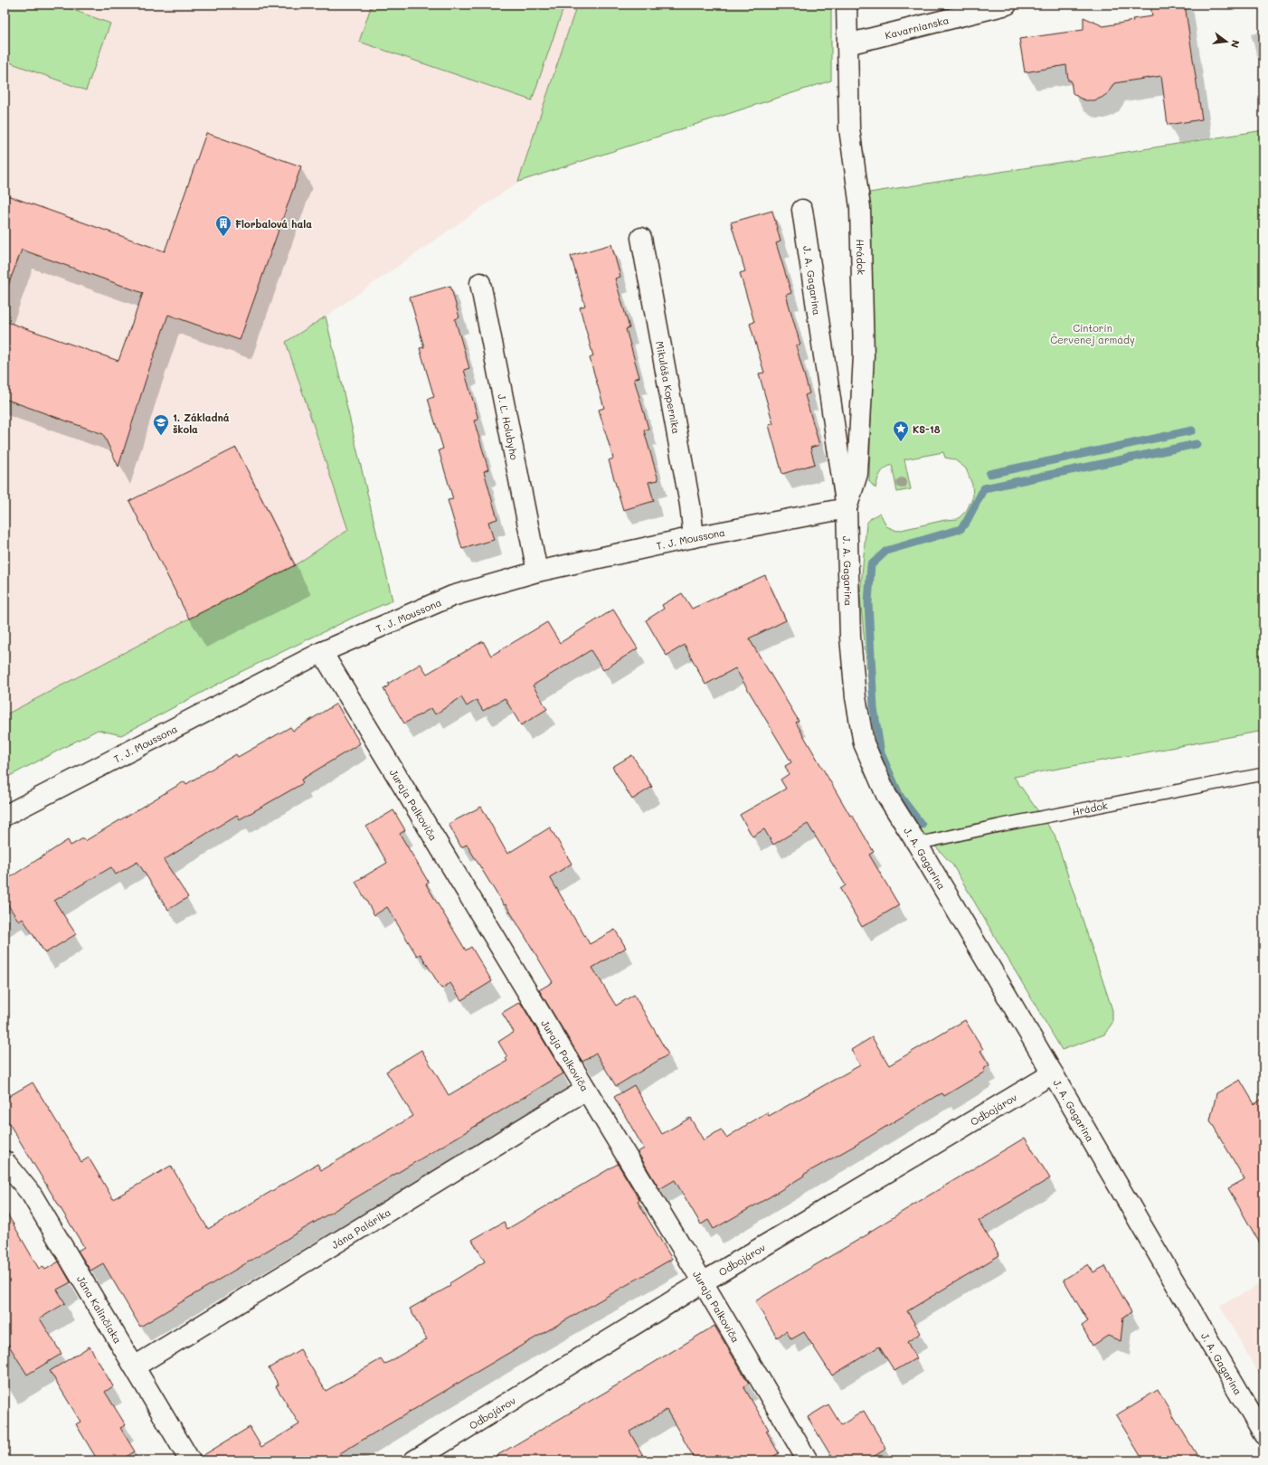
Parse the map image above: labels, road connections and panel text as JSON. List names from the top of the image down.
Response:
{
  "streets": {
    "street": [
      "Kavarnianska",
      "Hrádok",
      "J. A. Gagarina",
      "Mikuláša Kopernika",
      "J. Ľ. Holubyho",
      "T. J. Moussona",
      "Juraja Palkoviča",
      "Odbojárov",
      "Jána Palárika",
      "Jána Kalinčiaka"
    ]
  },
  "crossings": [
    ["Kavarnianska", "Hrádok"],
    ["Hrádok", "J. A. Gagarina"],
    ["Hrádok", "T. J. Moussona"],
    ["J. A. Gagarina", "T. J. Moussona"],
    ["J. A. Gagarina", "Odbojárov"],
    ["Mikuláša Kopernika", "T. J. Moussona"],
    ["J. Ľ. Holubyho", "T. J. Moussona"],
    ["T. J. Moussona", "Juraja Palkoviča"],
    ["Juraja Palkoviča", "Odbojárov"],
    ["Juraja Palkoviča", "Jána Palárika"],
    ["Jána Palárika", "Jána Kalinčiaka"]
  ],
  "parks": ["Cintorín Červenej armády"],
  "places": {
    "building": ["Florbalová hala"],
    "school or university": ["1. Základná škola"],
    "place": ["KS-18"]
  },
  "north": "right"
}
